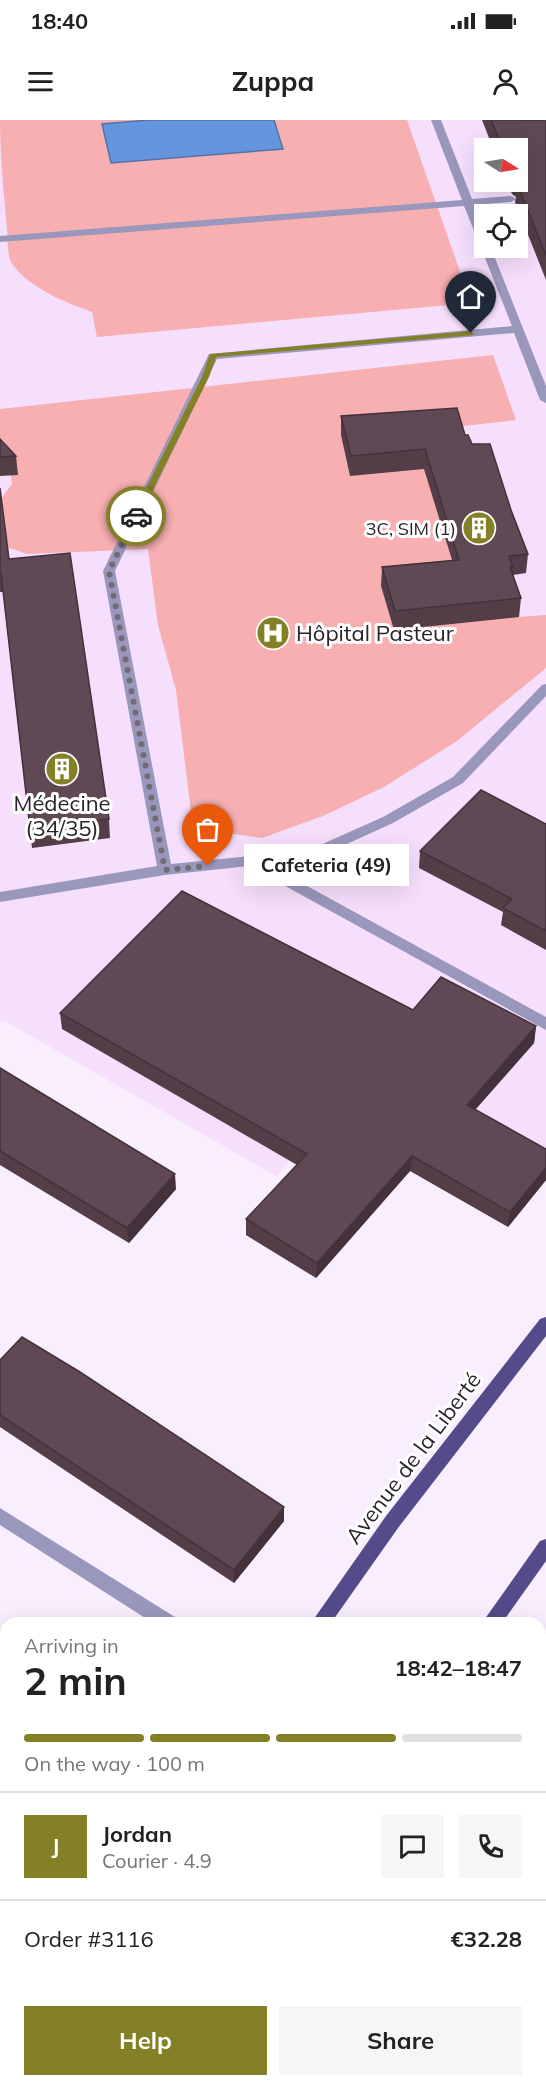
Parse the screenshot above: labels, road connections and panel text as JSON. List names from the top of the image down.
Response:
{
  "streets": {
    "main road": ["Avenue de la Liberté"]
  },
  "places": {
    "building": ["3C, SIM (1)", "Médecine (34/35)"],
    "hospital": ["Hôpital Pasteur"],
    "other": ["Cafeteria (49)"]
  },
  "north": "right",
  "page": {
    "status": "18:40",
    "header": "Zuppa",
    "bubble": "Cafeteria (49)",
    "heading": ["2 min", "Arriving in", "18:42–18:47"],
    "panel": [
      "Jordan",
      "Courier · 4.9",
      "Order #3116",
      "€32.28"
    ],
    "bar": "On the way · 100 m",
    "round": "J",
    "buttons": ["Help", "Share"]
  }
}
